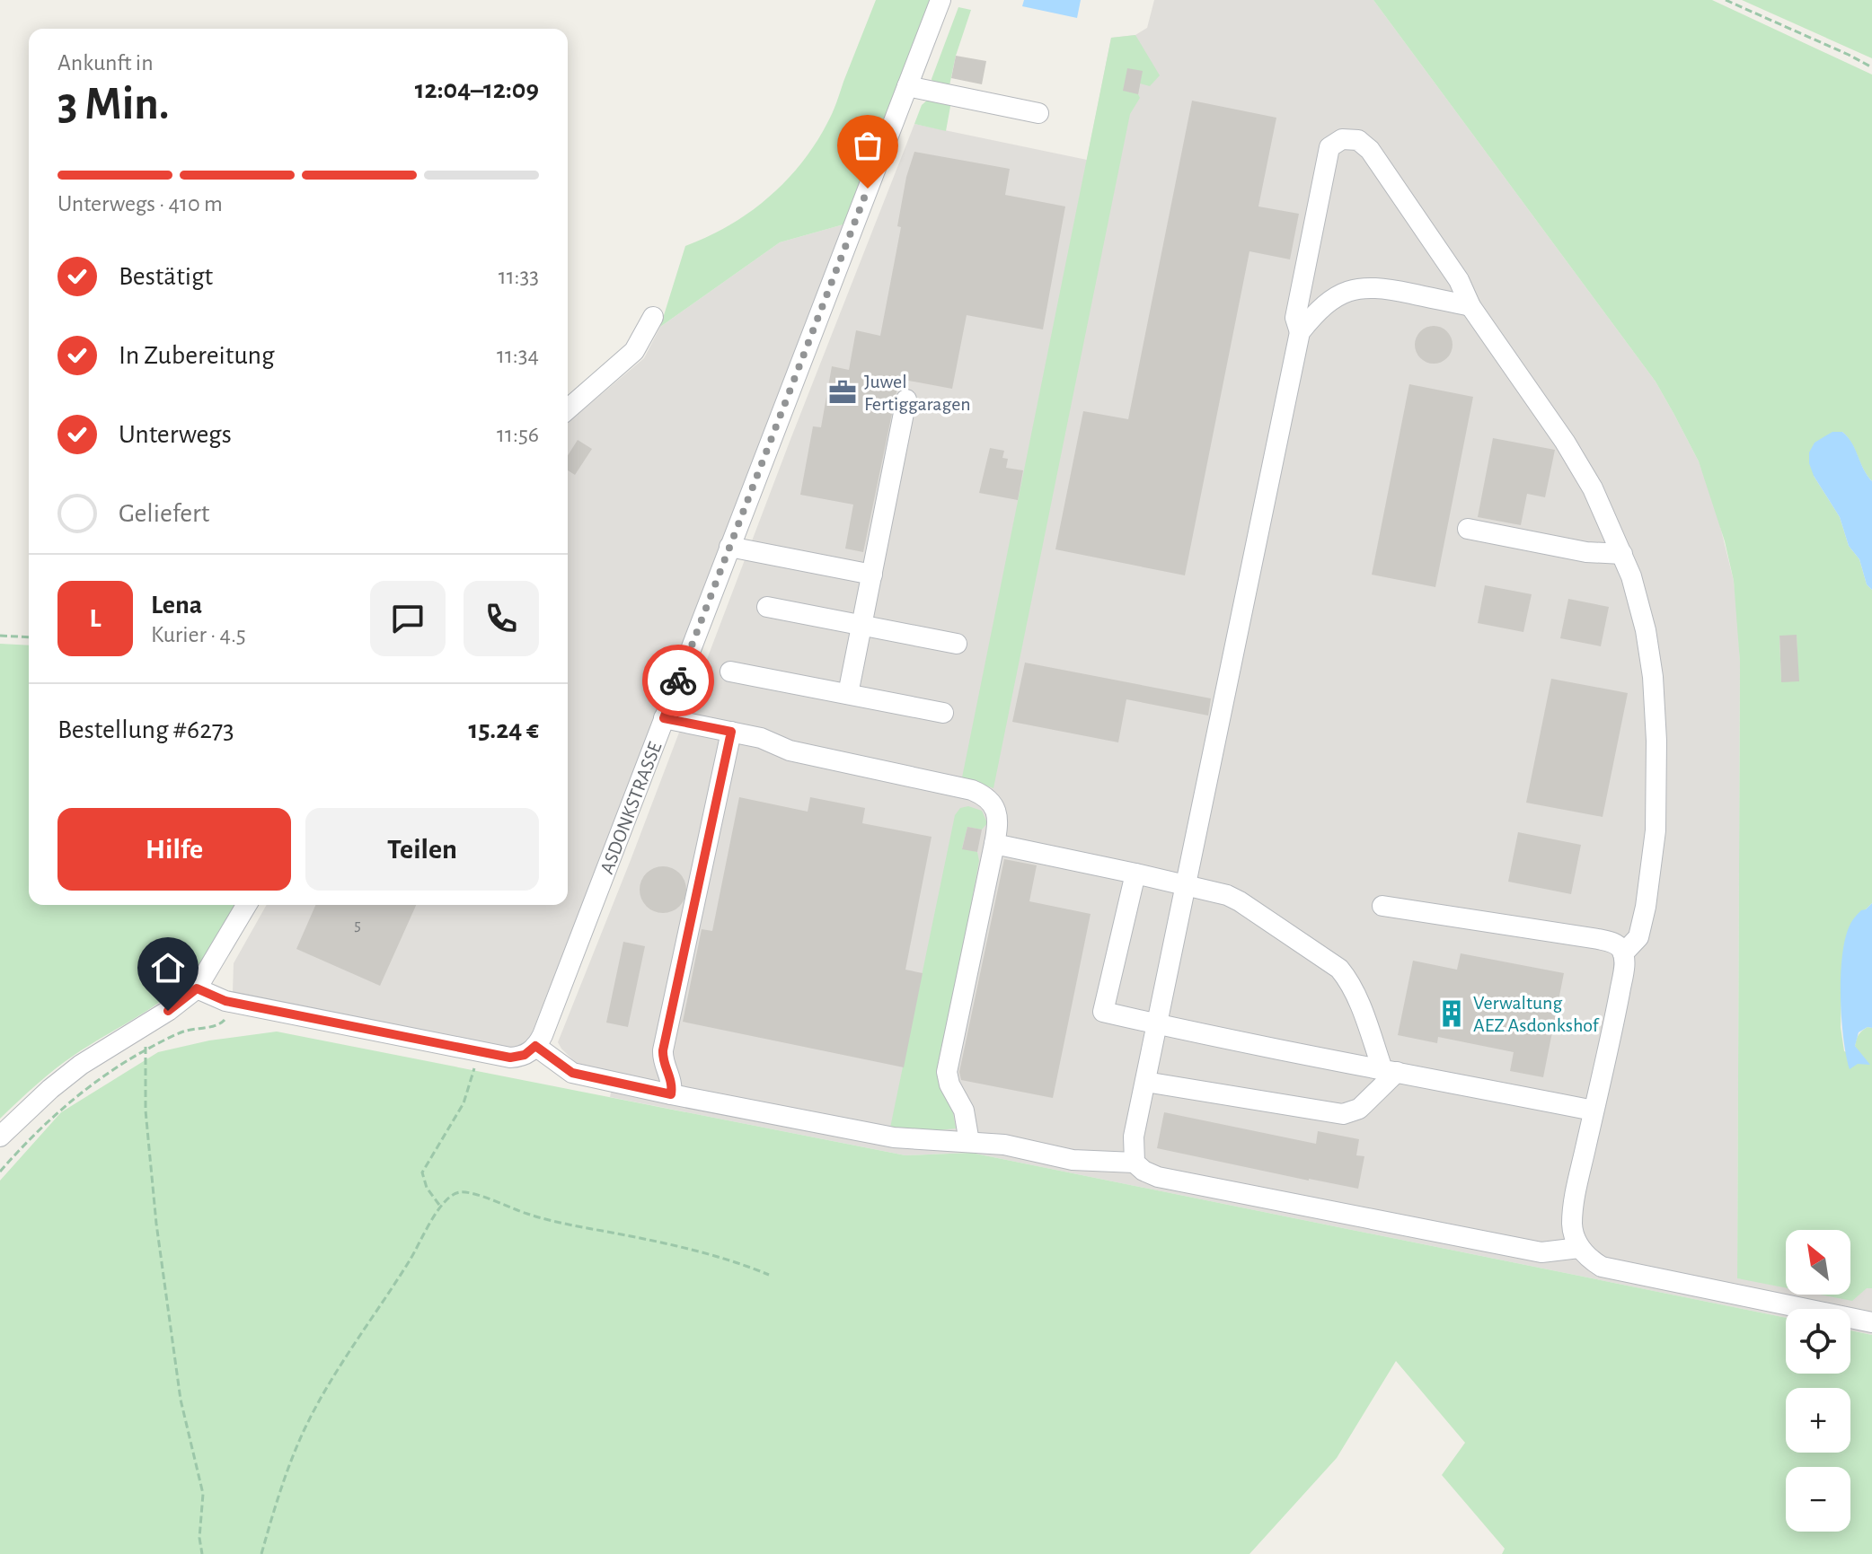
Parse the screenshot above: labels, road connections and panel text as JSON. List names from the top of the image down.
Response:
{
  "streets": {
    "street": ["ASDONKSTRASSE"]
  },
  "places": {
    "office": ["Juwel Fertiggaragen"],
    "building": ["Verwaltung AEZ Asdonkshof"]
  },
  "house_numbers": ["5"],
  "north": "top left",
  "page": {
    "heading": ["3 Min.", "Ankunft in", "12:04–12:09"],
    "panel": [
      "Lena",
      "Kurier · 4.5",
      "Bestellung #6273",
      "15.24 €"
    ],
    "bar": "Unterwegs · 410 m",
    "list": [
      ["Bestätigt", "11:33"],
      ["In Zubereitung", "11:34"],
      ["Unterwegs", "11:56"],
      "Geliefert"
    ],
    "round": "L",
    "buttons": ["Hilfe", "Teilen"],
    "map_buttons": ["+", "−"]
  }
}
